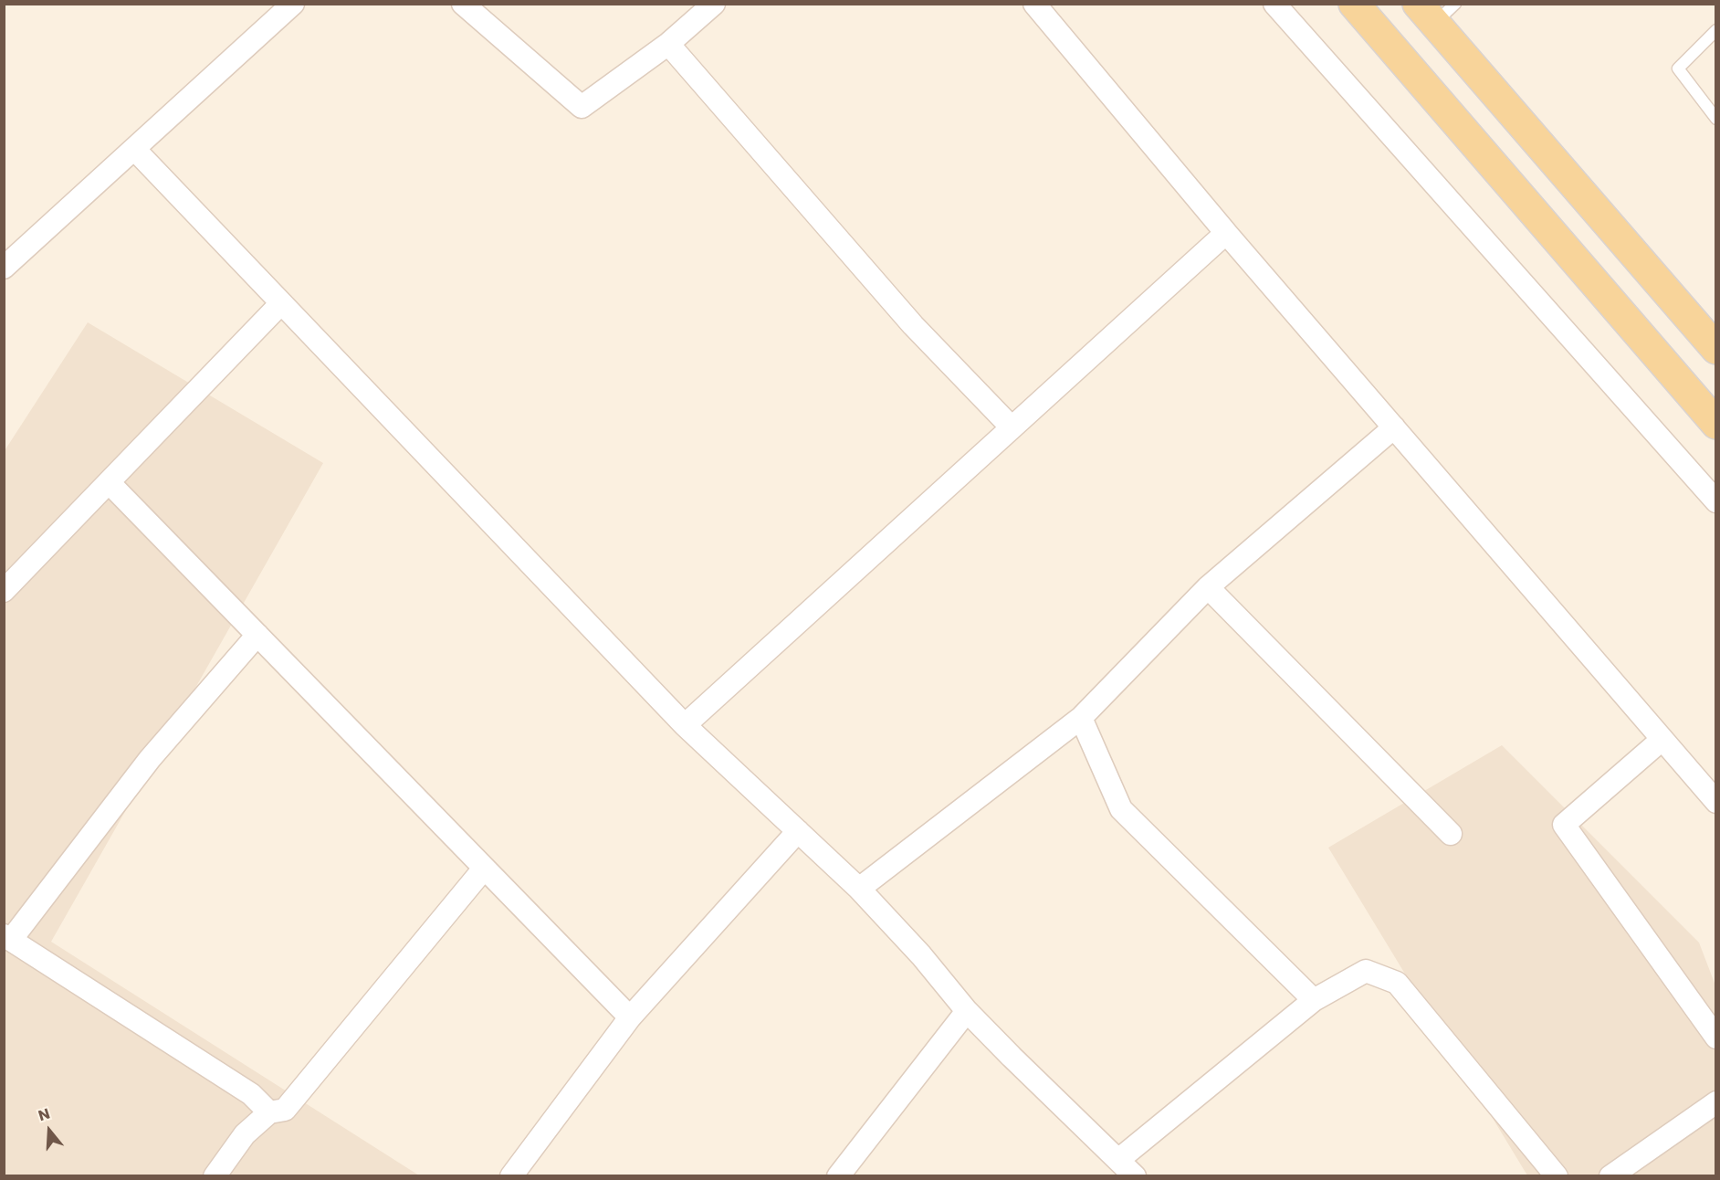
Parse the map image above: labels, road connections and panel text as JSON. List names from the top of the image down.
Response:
{
  "north": "top"
}
